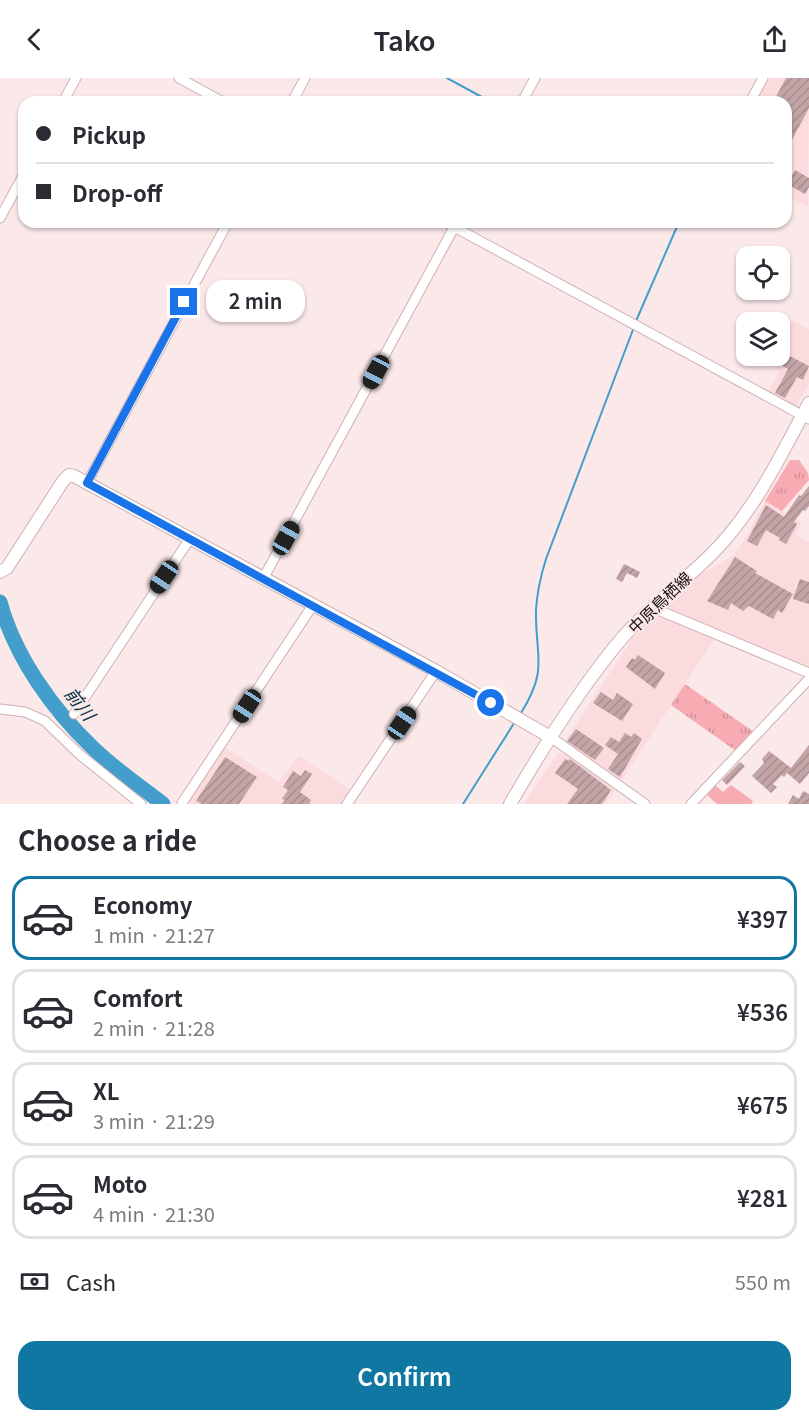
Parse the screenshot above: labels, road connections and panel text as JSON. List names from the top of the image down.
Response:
{
  "streets": {
    "street": ["中原鳥栖線"]
  },
  "water": ["前川"],
  "page": {
    "header": "Tako",
    "banner": ["Pickup", "Drop-off"],
    "bubble": "2 min",
    "heading": "Choose a ride",
    "list": [
      {
        "name": "Economy",
        "note": "1 min · 21:27",
        "value": "¥397"
      },
      {
        "name": "Comfort",
        "note": "2 min · 21:28",
        "value": "¥536"
      },
      {
        "name": "XL",
        "note": "3 min · 21:29",
        "value": "¥675"
      },
      {
        "name": "Moto",
        "note": "4 min · 21:30",
        "value": "¥281"
      }
    ],
    "pay": ["Cash", "550 m"],
    "buttons": "Confirm"
  }
}
